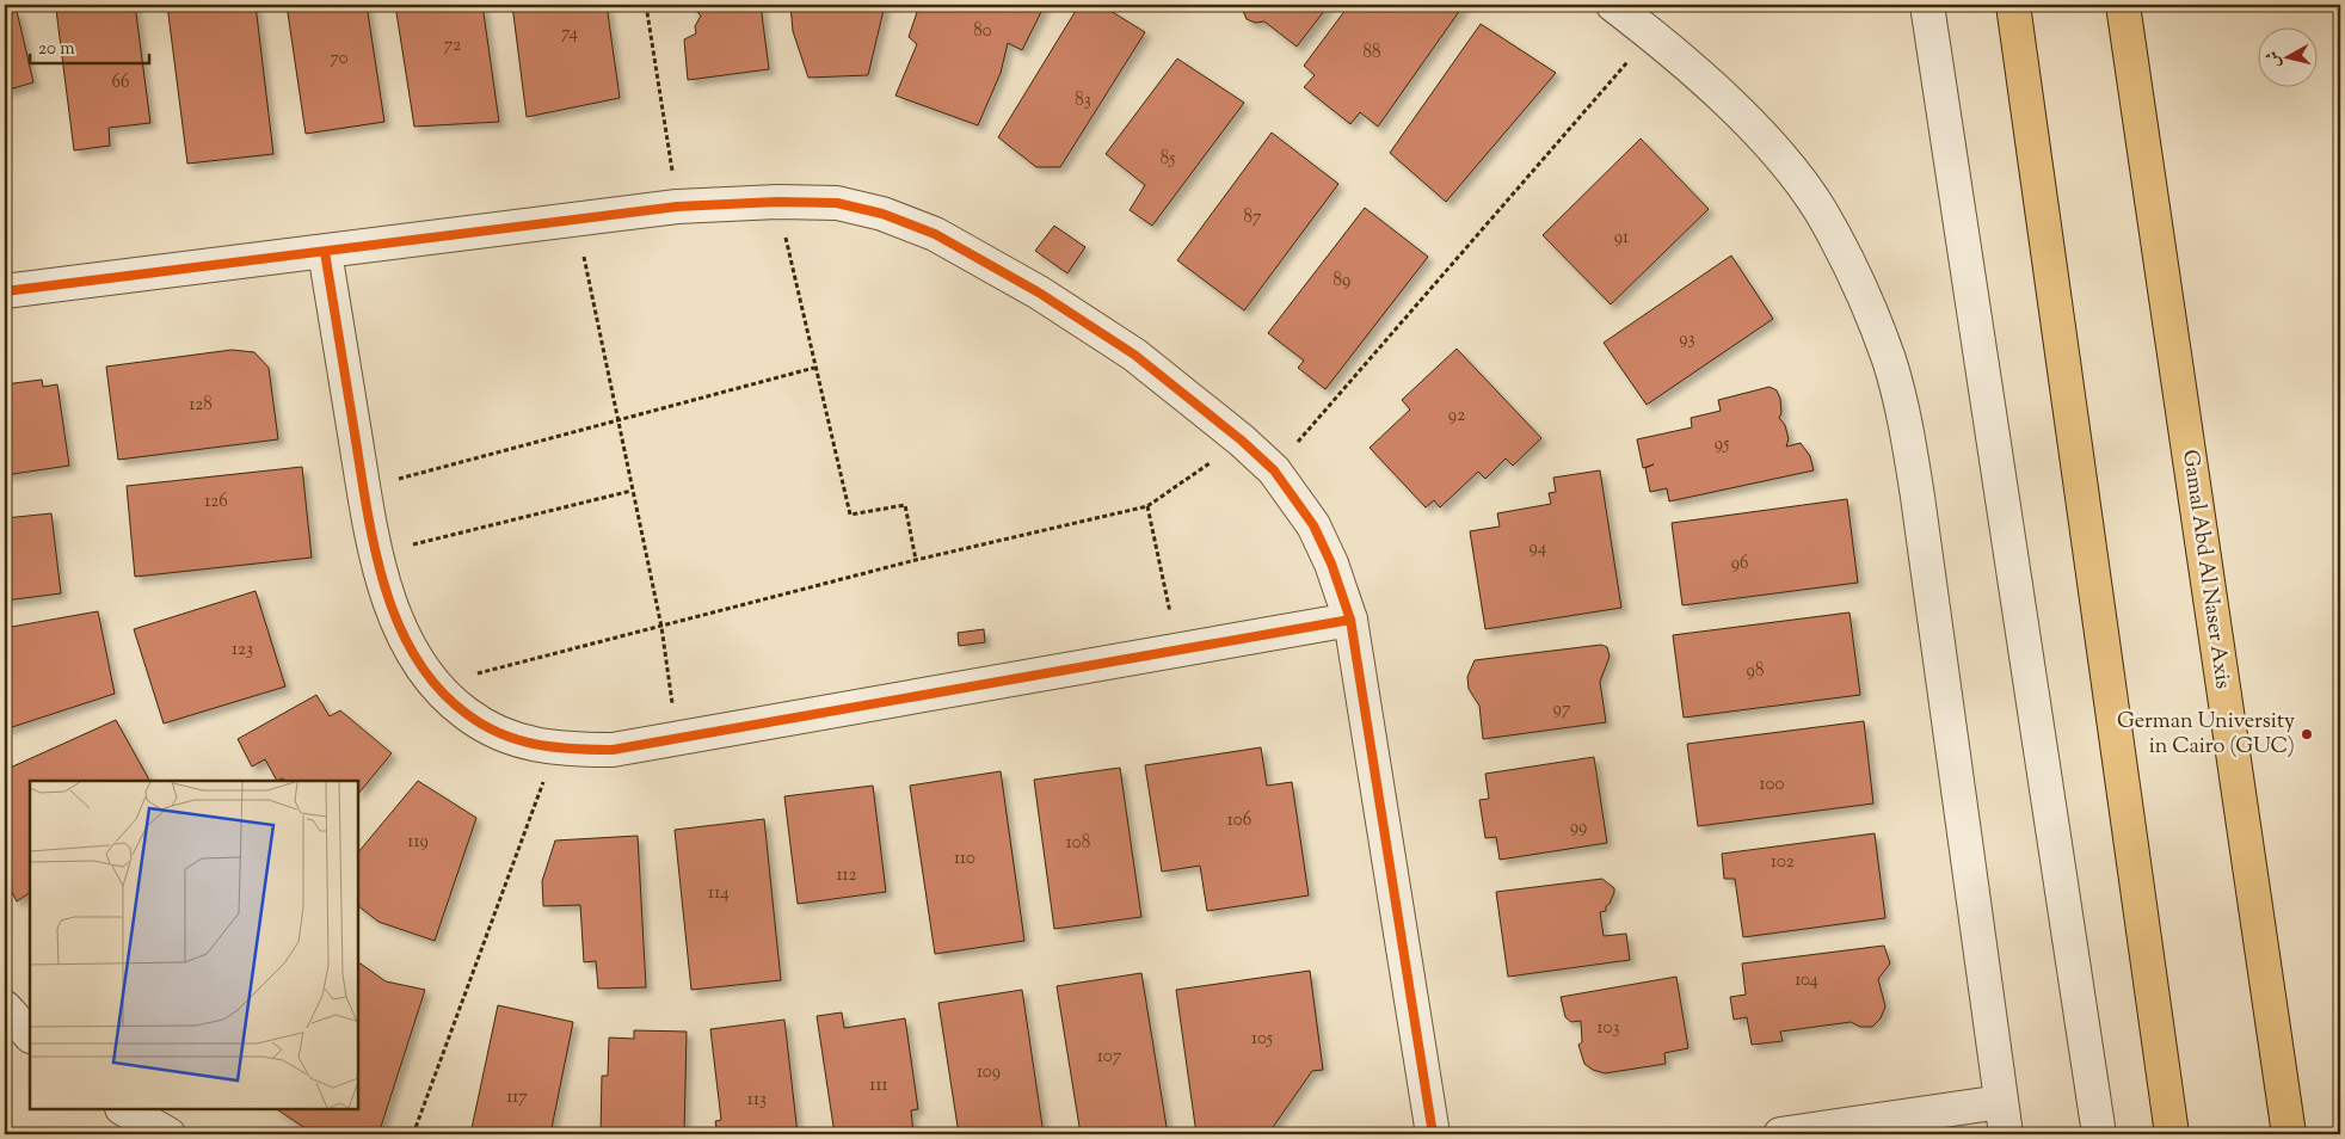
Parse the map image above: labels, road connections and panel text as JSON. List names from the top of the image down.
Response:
{
  "streets": {
    "main road": ["Gamal Abd Al Naser Axis"]
  },
  "places": ["German University in Cairo (GUC)"],
  "house_numbers": [
    "80",
    "74",
    "72",
    "88",
    "70",
    "66",
    "83",
    "85",
    "87",
    "91",
    "89",
    "93",
    "128",
    "92",
    "95",
    "126",
    "94",
    "96",
    "123",
    "98",
    "97",
    "100",
    "106",
    "99",
    "119",
    "108",
    "110",
    "102",
    "112",
    "114",
    "104",
    "103",
    "105",
    "107",
    "109",
    "111",
    "117",
    "113"
  ],
  "scale_bar": "20 m",
  "north": "left"
}
